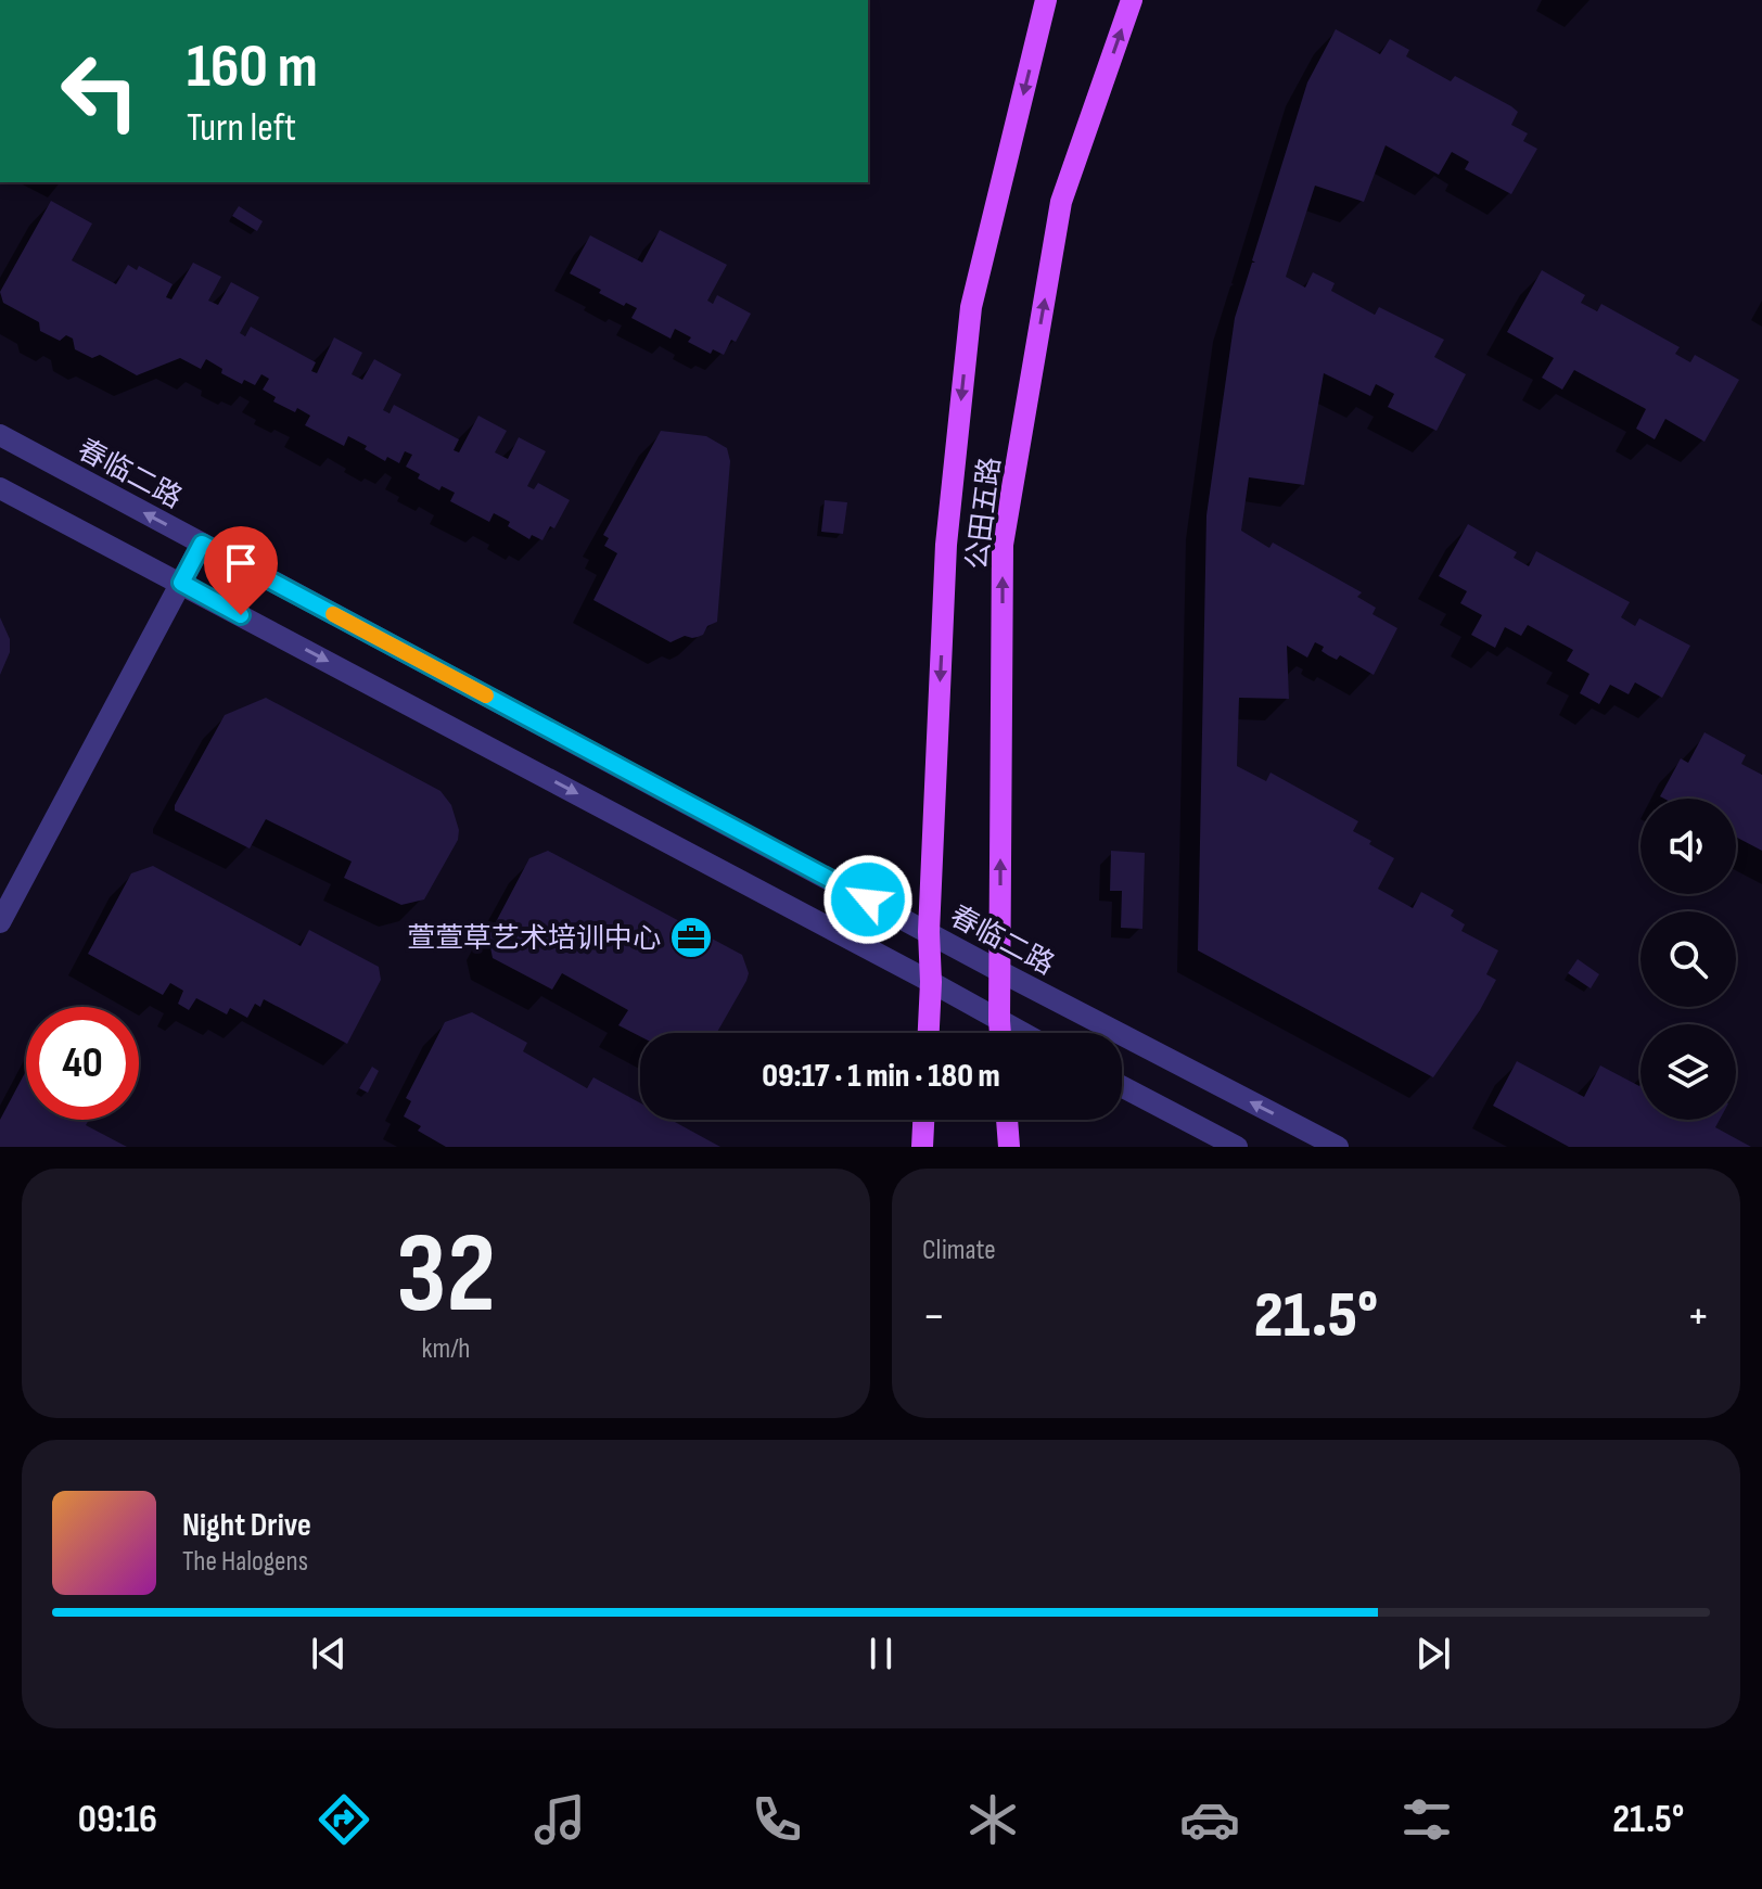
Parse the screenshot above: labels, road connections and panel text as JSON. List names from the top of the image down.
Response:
{
  "streets": {
    "main road": ["公田五路"],
    "street": ["春临二路"]
  },
  "crossings": [
    ["春临二路", "公田五路"]
  ],
  "places": {
    "office": ["萱萱草艺术培训中心"]
  },
  "page": {
    "turn": ["160 m", "Turn left"],
    "limit": "40",
    "trip": "09:17 · 1 min · 180 m",
    "tile": [
      ["32", "km/h"],
      "Climate"
    ],
    "heat": ["−", "21.5°", "+"],
    "song": ["Night Drive", "The Halogens"],
    "tabs": ["09:16", "21.5°"]
  }
}
